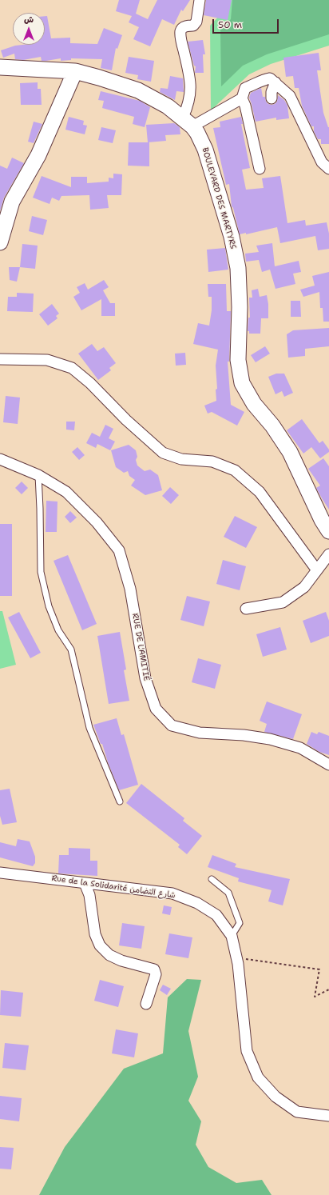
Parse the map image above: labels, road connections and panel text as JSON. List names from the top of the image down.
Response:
{
  "streets": {
    "main road": ["BOULEVARD DES MARTYRS"],
    "street": ["RUE DE L'AMITIÉ", "Rue de la Solidarité شارع التضامن"]
  },
  "scale_bar": "50 m",
  "north": "top"
}
